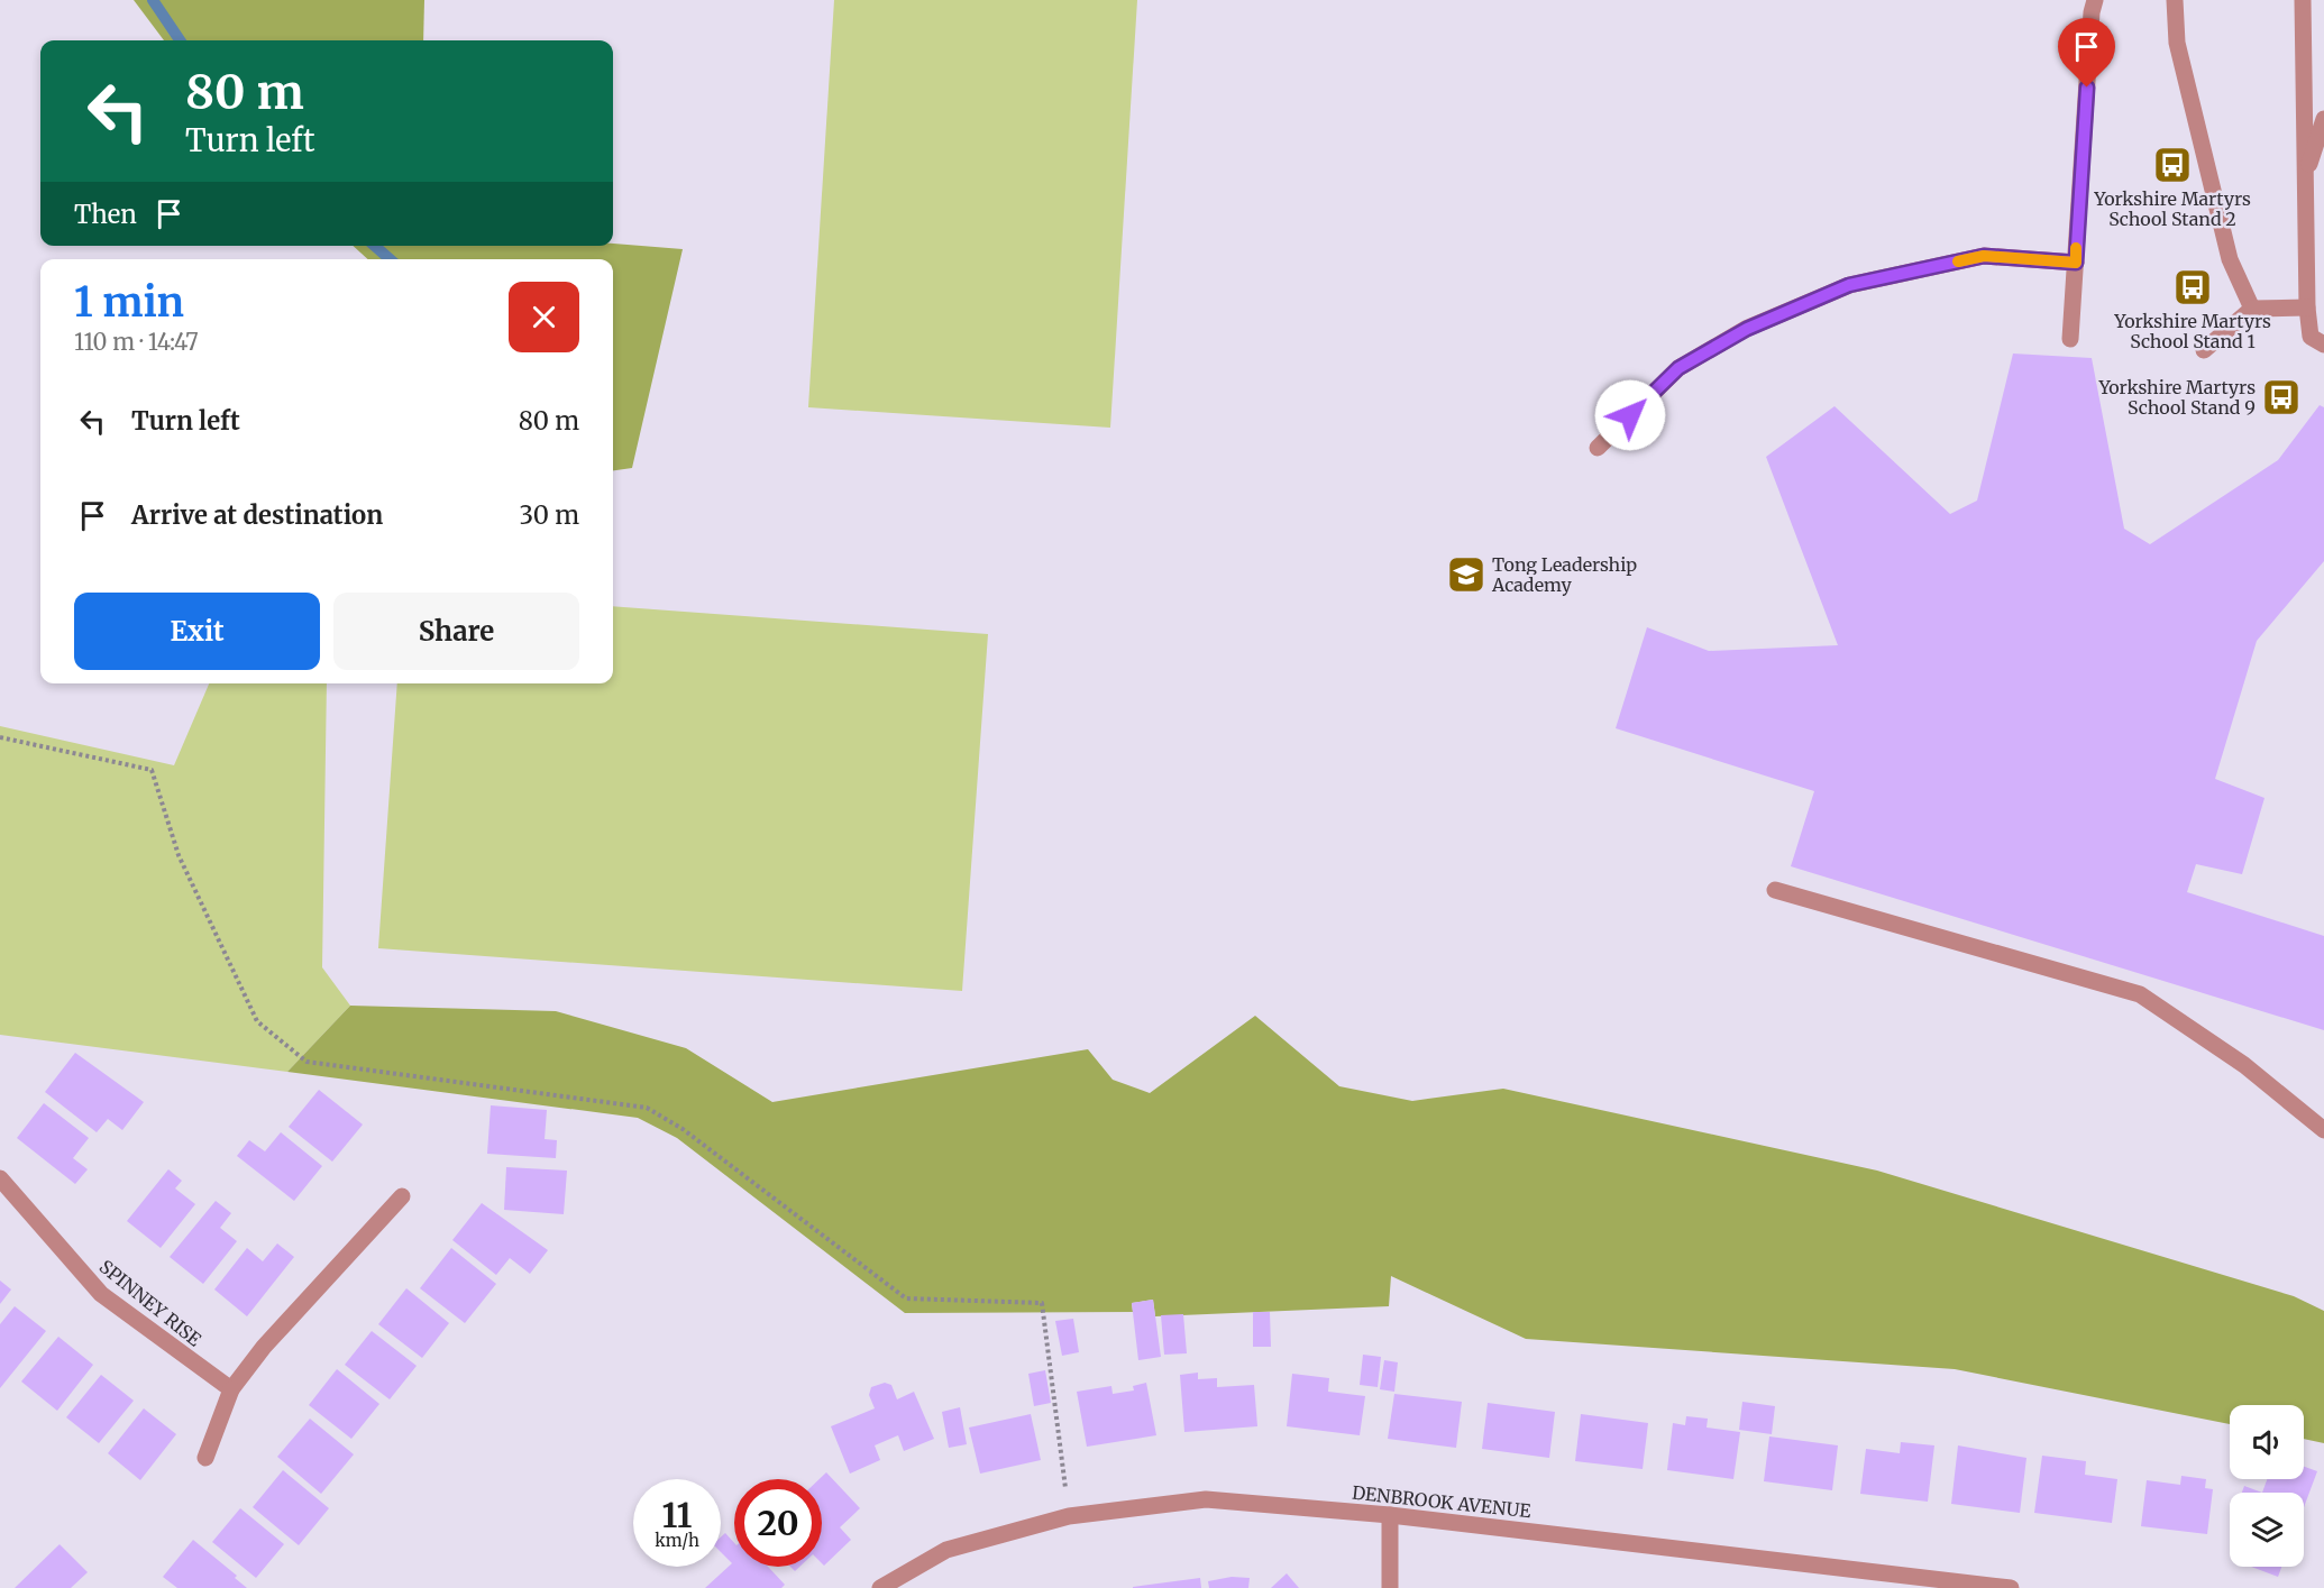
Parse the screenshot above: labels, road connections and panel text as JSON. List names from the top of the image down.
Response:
{
  "streets": {
    "street": ["SPINNEY RISE", "DENBROOK AVENUE"]
  },
  "places": {
    "bus stop": ["Yorkshire Martyrs School Stand 2", "Yorkshire Martyrs School Stand 1", "Yorkshire Martyrs School Stand 9"],
    "school or university": ["Tong Leadership Academy"]
  },
  "page": {
    "turn": ["80 m", "Turn left"],
    "then": "Then",
    "heading": ["1 min", "110 m · 14:47"],
    "list": [
      {
        "name": "Turn left",
        "value": "80 m"
      },
      {
        "name": "Arrive at destination",
        "value": "30 m"
      }
    ],
    "buttons": ["Exit", "Share"],
    "speed": "11 km/h",
    "limit": "20"
  }
}
